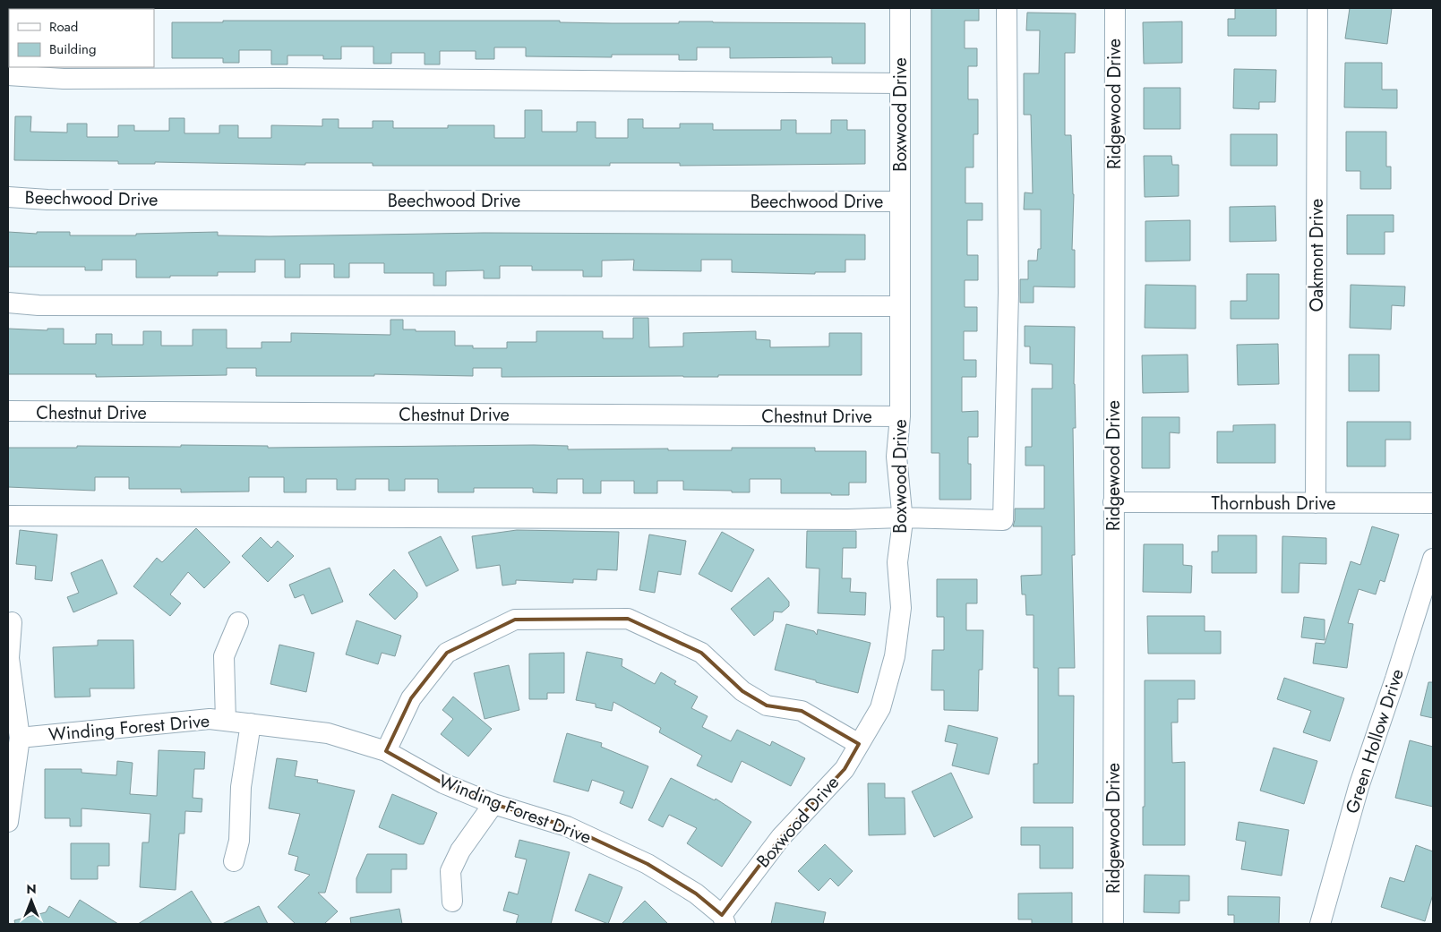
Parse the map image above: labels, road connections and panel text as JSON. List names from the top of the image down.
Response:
{
  "streets": {
    "street": [
      "Ridgewood Drive",
      "Boxwood Drive",
      "Beechwood Drive",
      "Oakmont Drive",
      "Chestnut Drive",
      "Thornbush Drive",
      "Winding Forest Drive",
      "Green Hollow Drive"
    ]
  },
  "crossings": [
    ["Ridgewood Drive", "Thornbush Drive"],
    ["Boxwood Drive", "Beechwood Drive"],
    ["Boxwood Drive", "Chestnut Drive"],
    ["Boxwood Drive", "Winding Forest Drive"],
    ["Oakmont Drive", "Thornbush Drive"]
  ],
  "legend": ["Road", "Building"],
  "north": "top"
}
